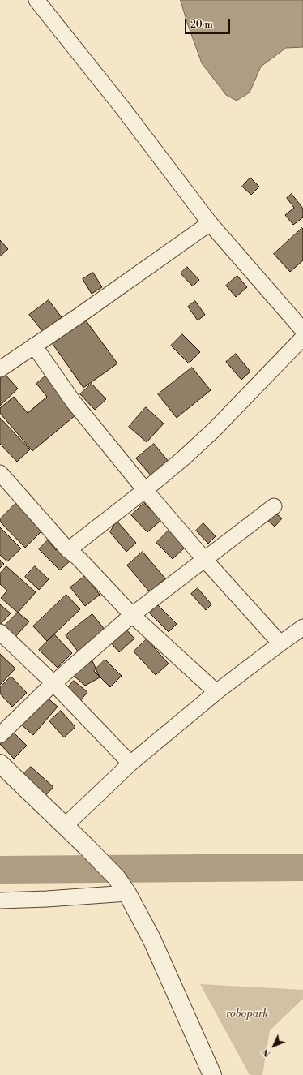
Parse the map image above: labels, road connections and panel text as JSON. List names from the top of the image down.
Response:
{
  "parks": ["robopark"],
  "scale_bar": "20 m",
  "north": "bottom left"
}
